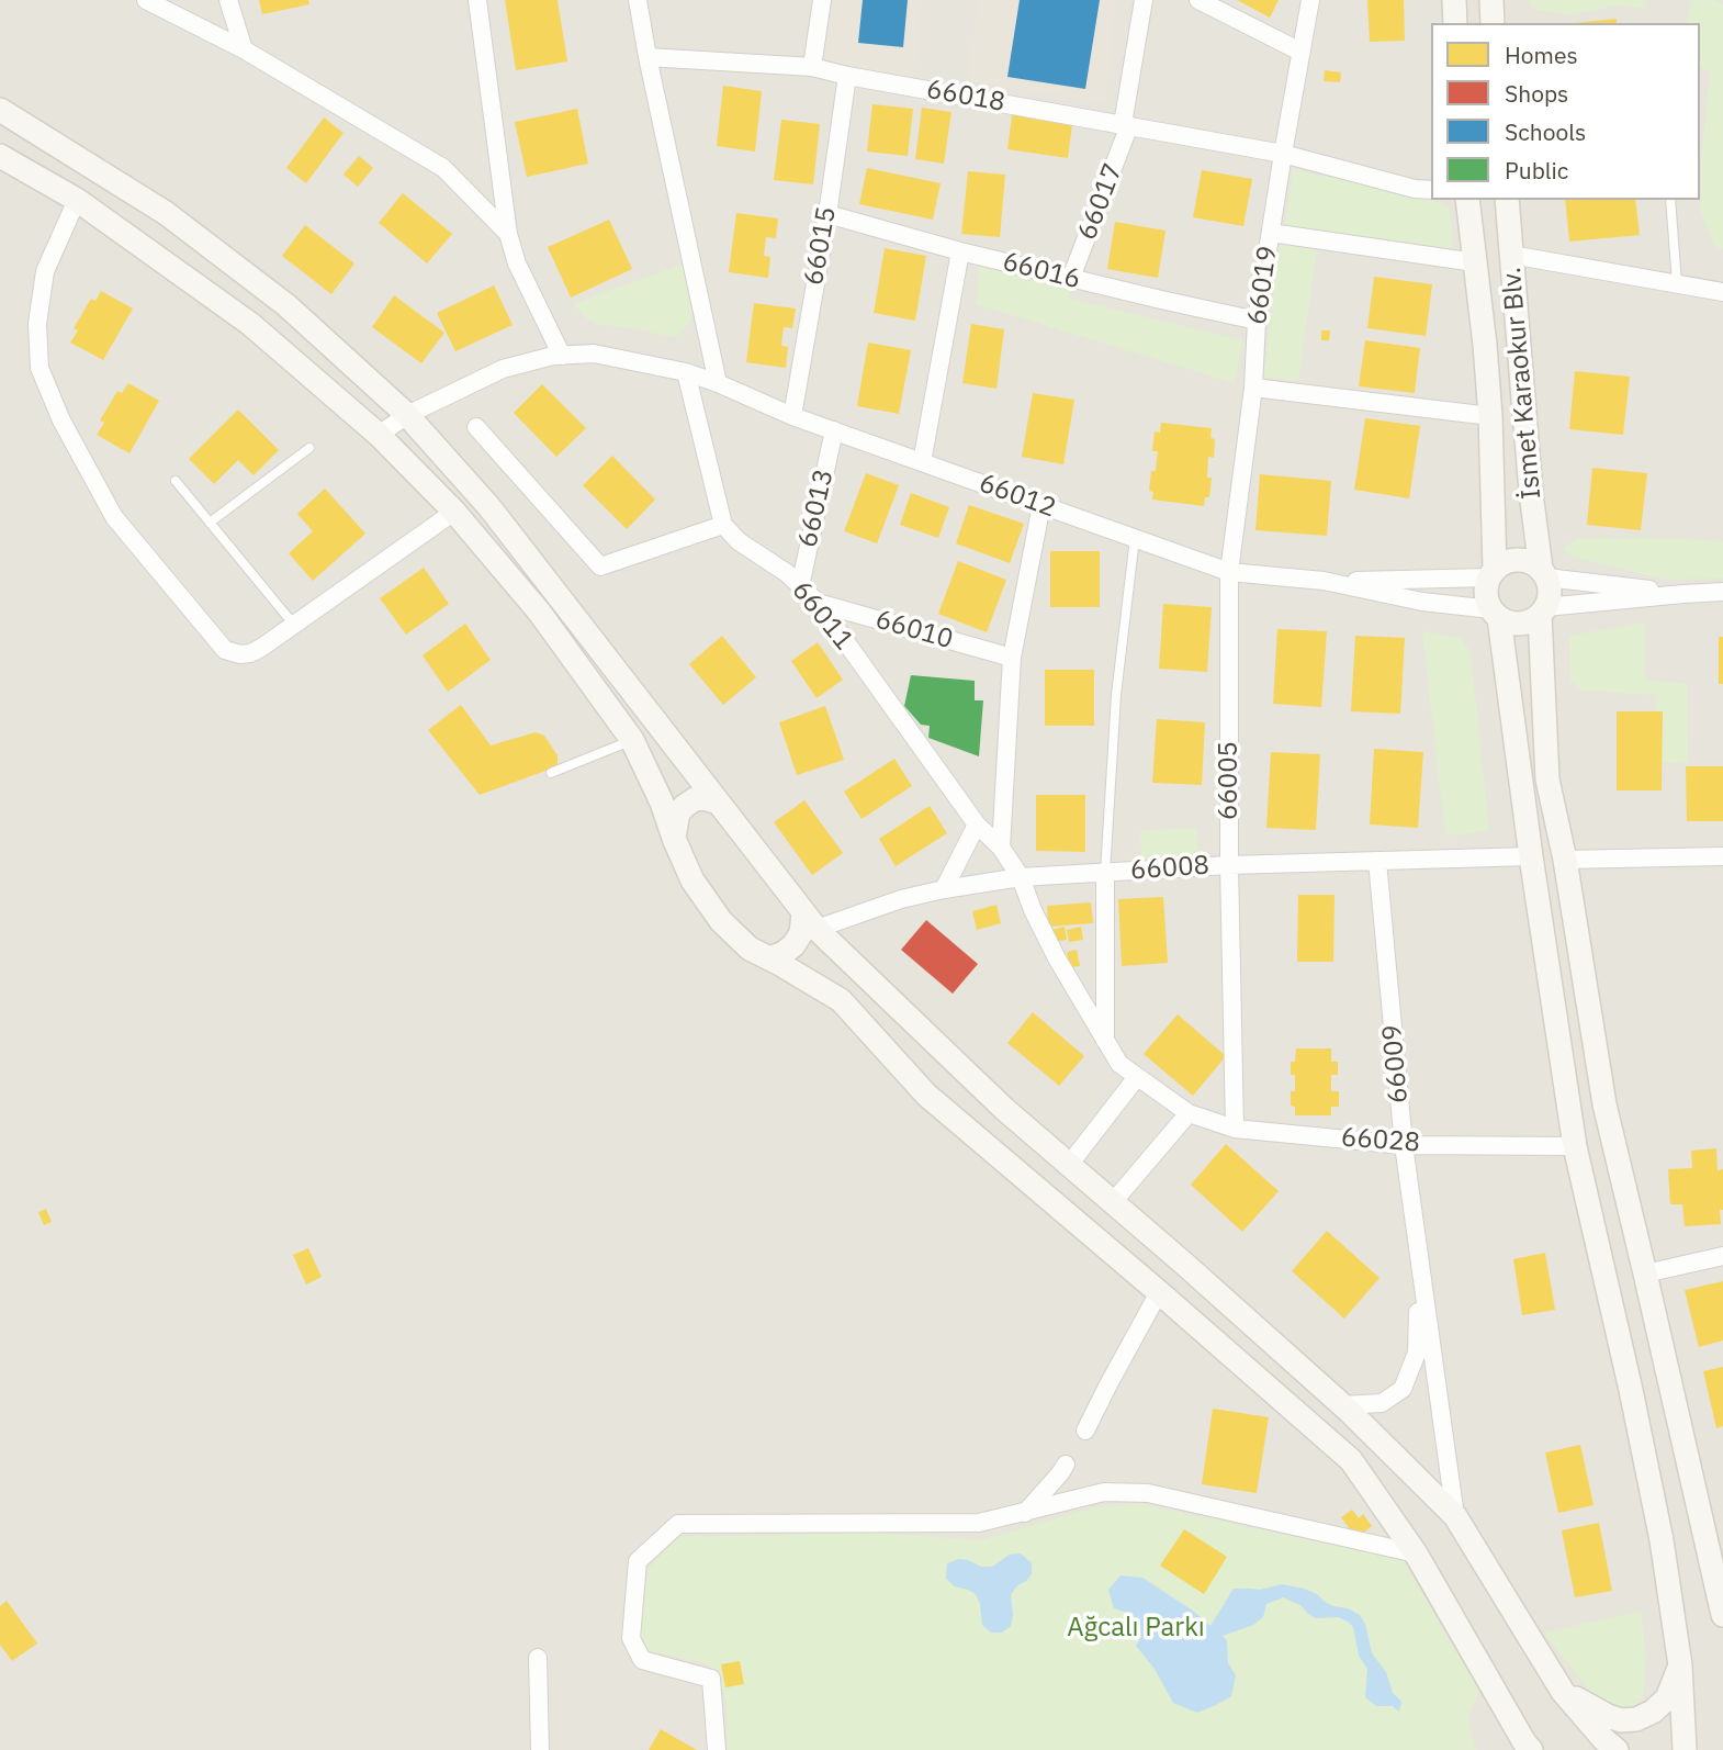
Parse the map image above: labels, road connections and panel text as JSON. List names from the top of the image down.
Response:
{
  "streets": {
    "main road": ["İsmet Karaokur Blv."],
    "street": [
      "66018",
      "66017",
      "66015",
      "66016",
      "66019",
      "66012",
      "66013",
      "66011",
      "66010",
      "66005",
      "66008",
      "66009",
      "66028"
    ]
  },
  "crossings": [
    ["66018", "66017"],
    ["66018", "66015"],
    ["66018", "66019"],
    ["66017", "66016"],
    ["66015", "66016"],
    ["66015", "66012"],
    ["66016", "66019"],
    ["66019", "66012"],
    ["66019", "66005"],
    ["İsmet Karaokur Blv.", "66012"],
    ["66012", "66013"],
    ["66012", "66005"],
    ["66013", "66011"],
    ["66011", "66010"],
    ["66011", "66008"],
    ["66011", "66028"],
    ["66005", "66008"],
    ["66005", "66028"],
    ["66008", "66009"],
    ["66009", "66028"]
  ],
  "parks": ["Ağcalı Parkı"],
  "legend": [
    "Homes",
    "Shops",
    "Schools",
    "Public"
  ]
}
